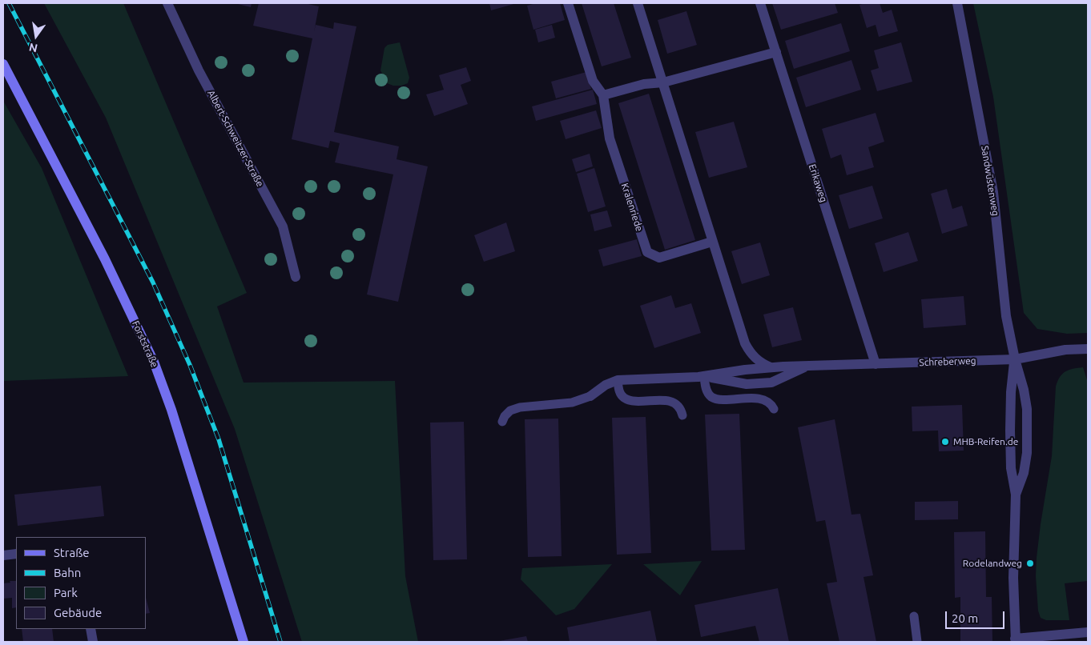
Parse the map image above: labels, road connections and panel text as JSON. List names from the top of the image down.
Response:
{
  "streets": {
    "main road": ["Forststraße"],
    "street": [
      "Albert-Schweitzer-Straße",
      "Sandwüstenweg",
      "Erikaweg",
      "Kralenriede",
      "Schreberweg"
    ]
  },
  "crossings": [
    ["Sandwüstenweg", "Schreberweg"],
    ["Erikaweg", "Schreberweg"]
  ],
  "places": ["MHB-Reifen.de", "Rodelandweg"],
  "legend": [
    "Straße",
    "Bahn",
    "Park",
    "Gebäude"
  ],
  "scale_bar": "20 m",
  "north": "bottom"
}
